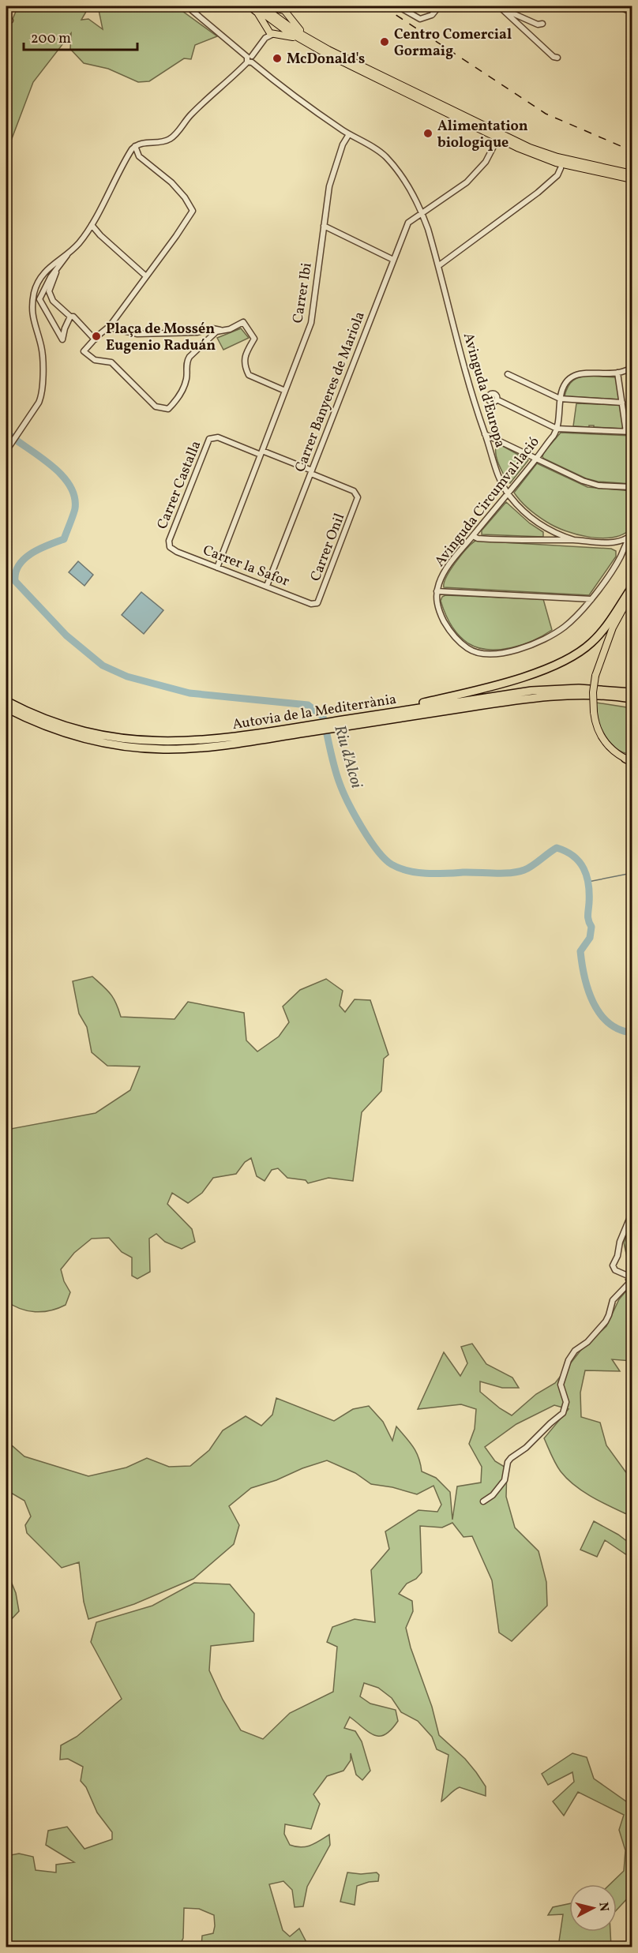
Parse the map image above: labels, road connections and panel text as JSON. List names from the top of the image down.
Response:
{
  "streets": {
    "highway": ["Autovia de la Mediterrània"],
    "street": [
      "Carrer Ibi",
      "Avinguda d'Europa",
      "Carrer Banyeres de Mariola",
      "Carrer Castalla",
      "Avinguda Circumval·lació",
      "Carrer Onil",
      "Carrer la Safor"
    ]
  },
  "crossings": [
    ["Carrer Ibi", "Avinguda d'Europa"],
    ["Carrer Ibi", "Carrer Castalla"],
    ["Carrer Ibi", "Carrer la Safor"],
    ["Avinguda d'Europa", "Carrer Banyeres de Mariola"],
    ["Avinguda d'Europa", "Avinguda Circumval·lació"],
    ["Carrer Banyeres de Mariola", "Carrer Onil"],
    ["Carrer Banyeres de Mariola", "Carrer la Safor"],
    ["Carrer Castalla", "Carrer la Safor"],
    ["Carrer Onil", "Carrer la Safor"]
  ],
  "water": ["Riu d'Alcoi"],
  "places": [
    "Centro Comercial Gormaig",
    "McDonald's",
    "Alimentation biologique",
    "Plaça de Mossén Eugenio Raduán"
  ],
  "scale_bar": "200 m",
  "north": "right"
}
